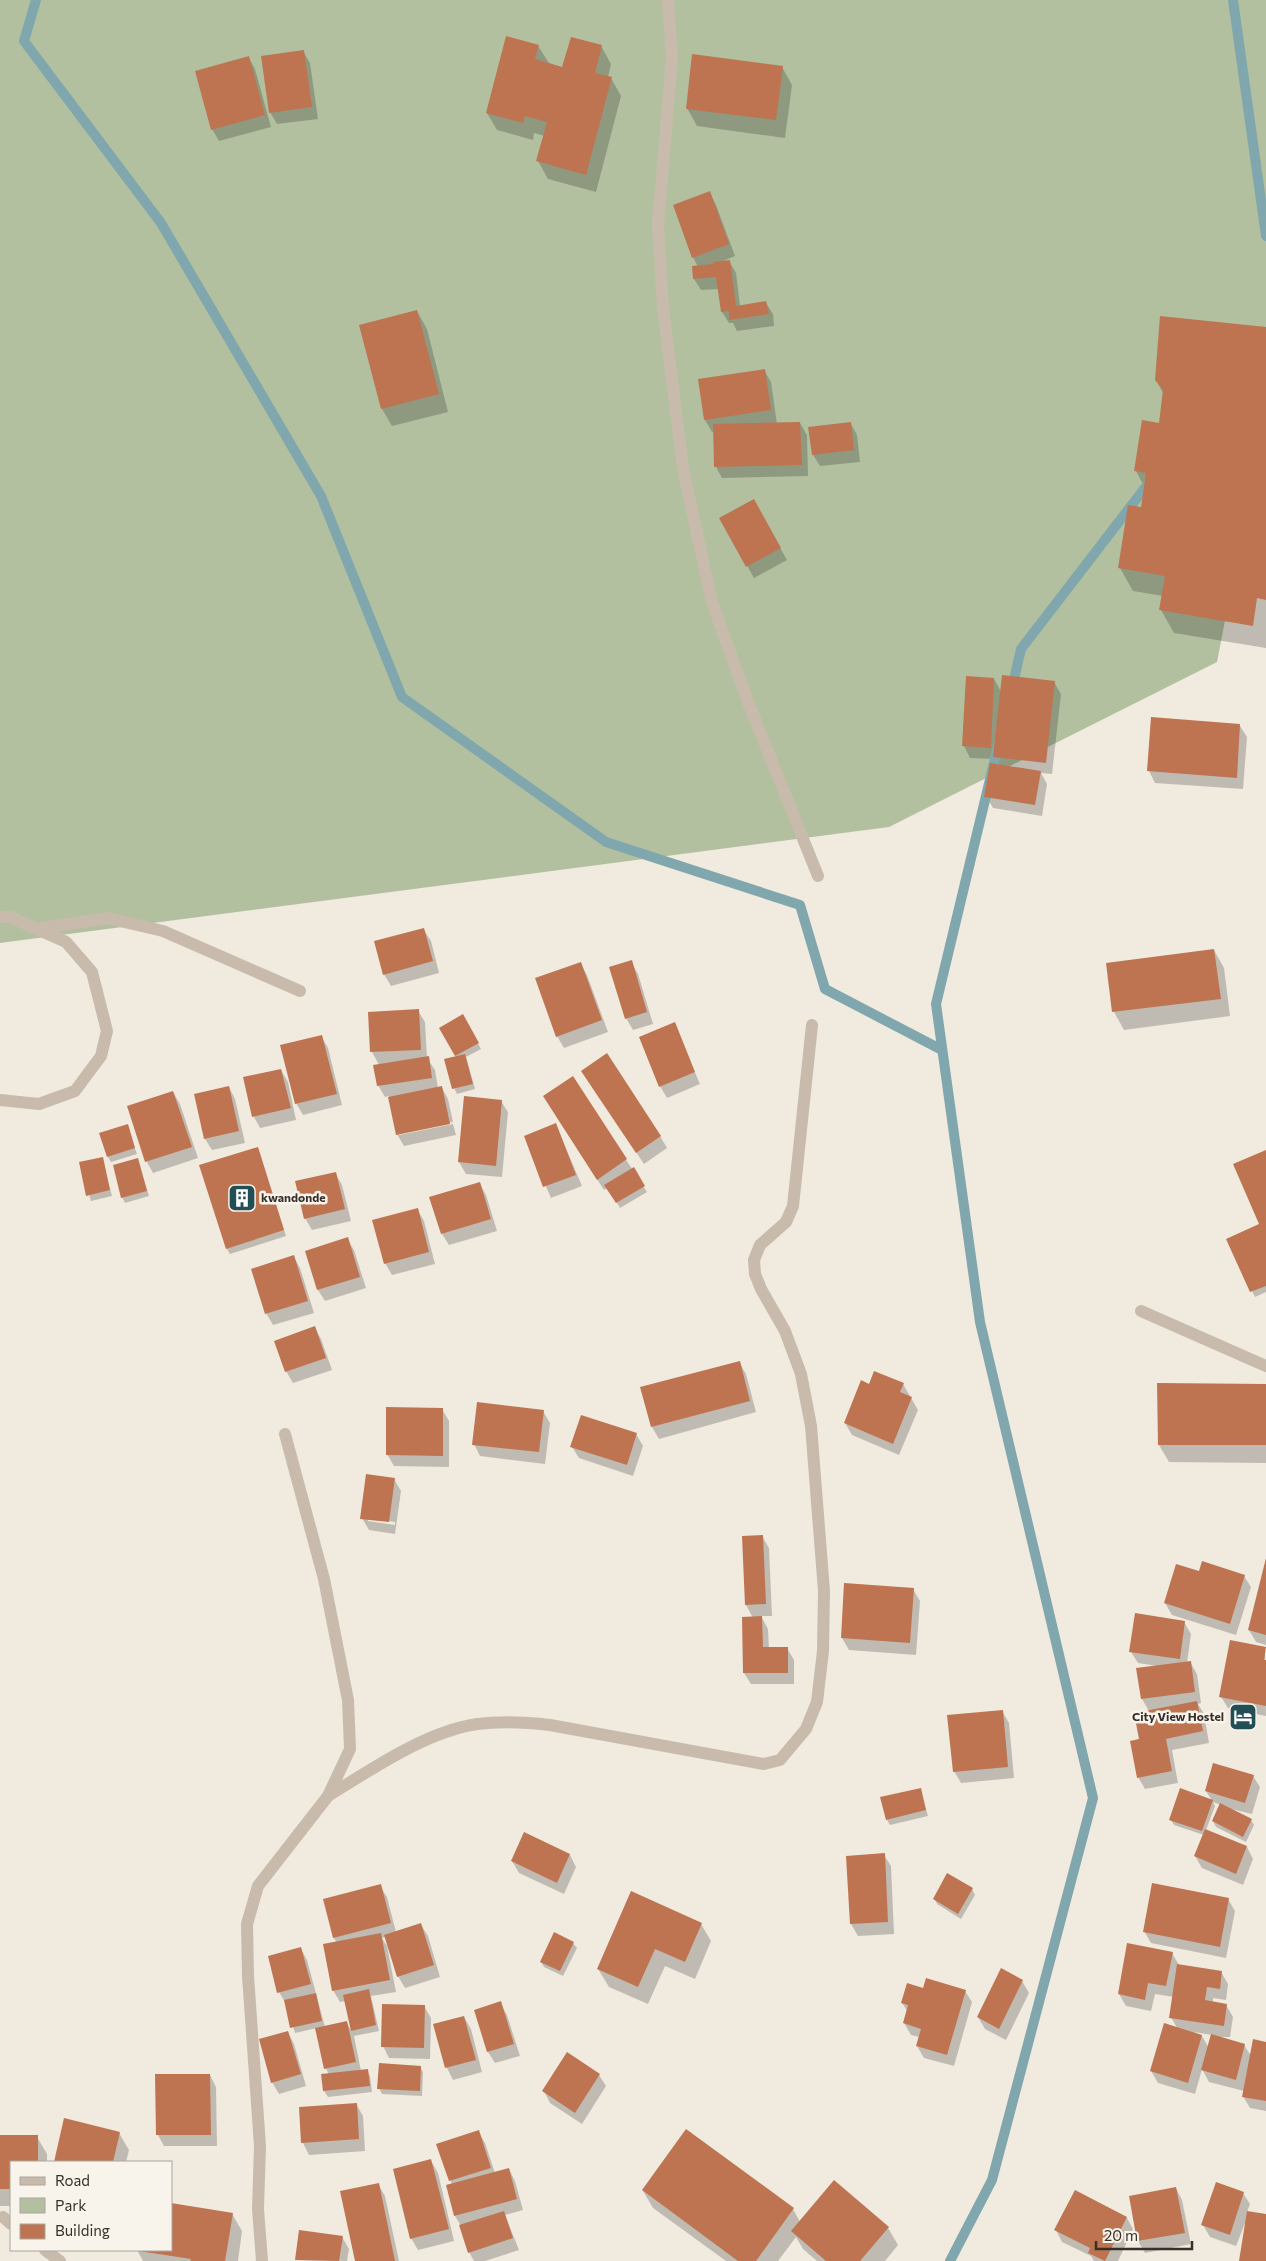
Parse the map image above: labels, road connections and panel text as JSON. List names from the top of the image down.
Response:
{
  "places": {
    "building": ["kwandonde"],
    "hotel": ["City View Hostel"]
  },
  "legend": ["Road", "Park", "Building"],
  "scale_bar": "20 m"
}
